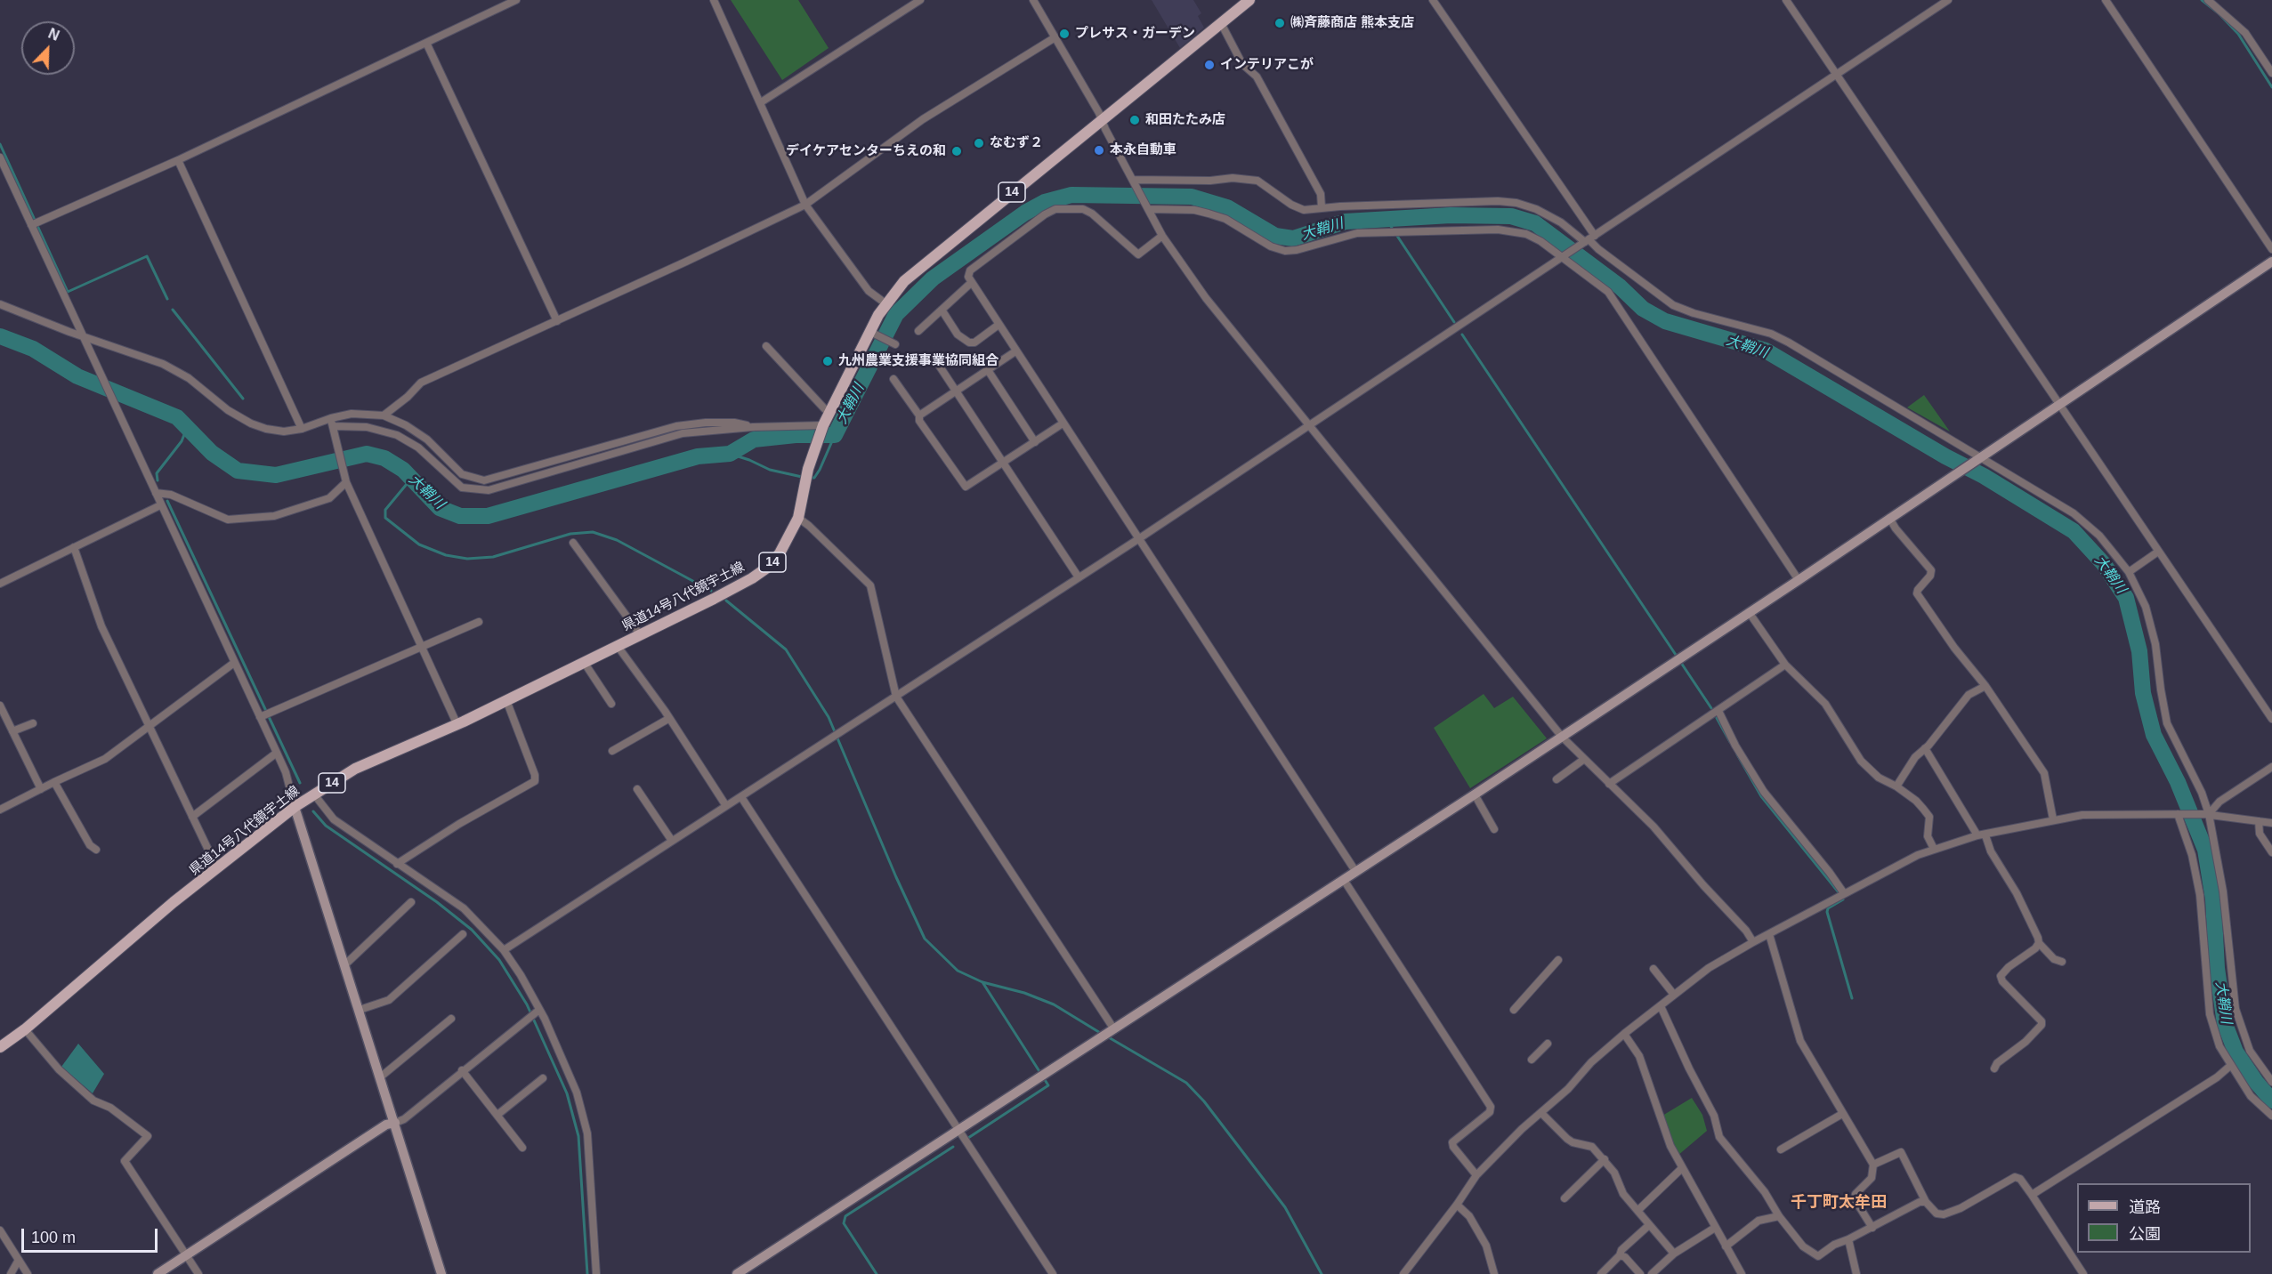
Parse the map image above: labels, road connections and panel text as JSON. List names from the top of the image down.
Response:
{
  "streets": {
    "main road": ["14", "県道14号八代鏡宇土線"]
  },
  "districts": ["千丁町太牟田"],
  "water": ["大鞘川"],
  "places": [
    "㈱斉藤商店 熊本支店",
    "プレサス・ガーデン",
    "インテリアこが",
    "和田たたみ店",
    "なむず２",
    "本永自動車",
    "デイケアセンターちえの和",
    "九州農業支援事業協同組合"
  ],
  "legend": ["道路", "公園"],
  "scale_bar": "100 m",
  "north": "top right"
}
